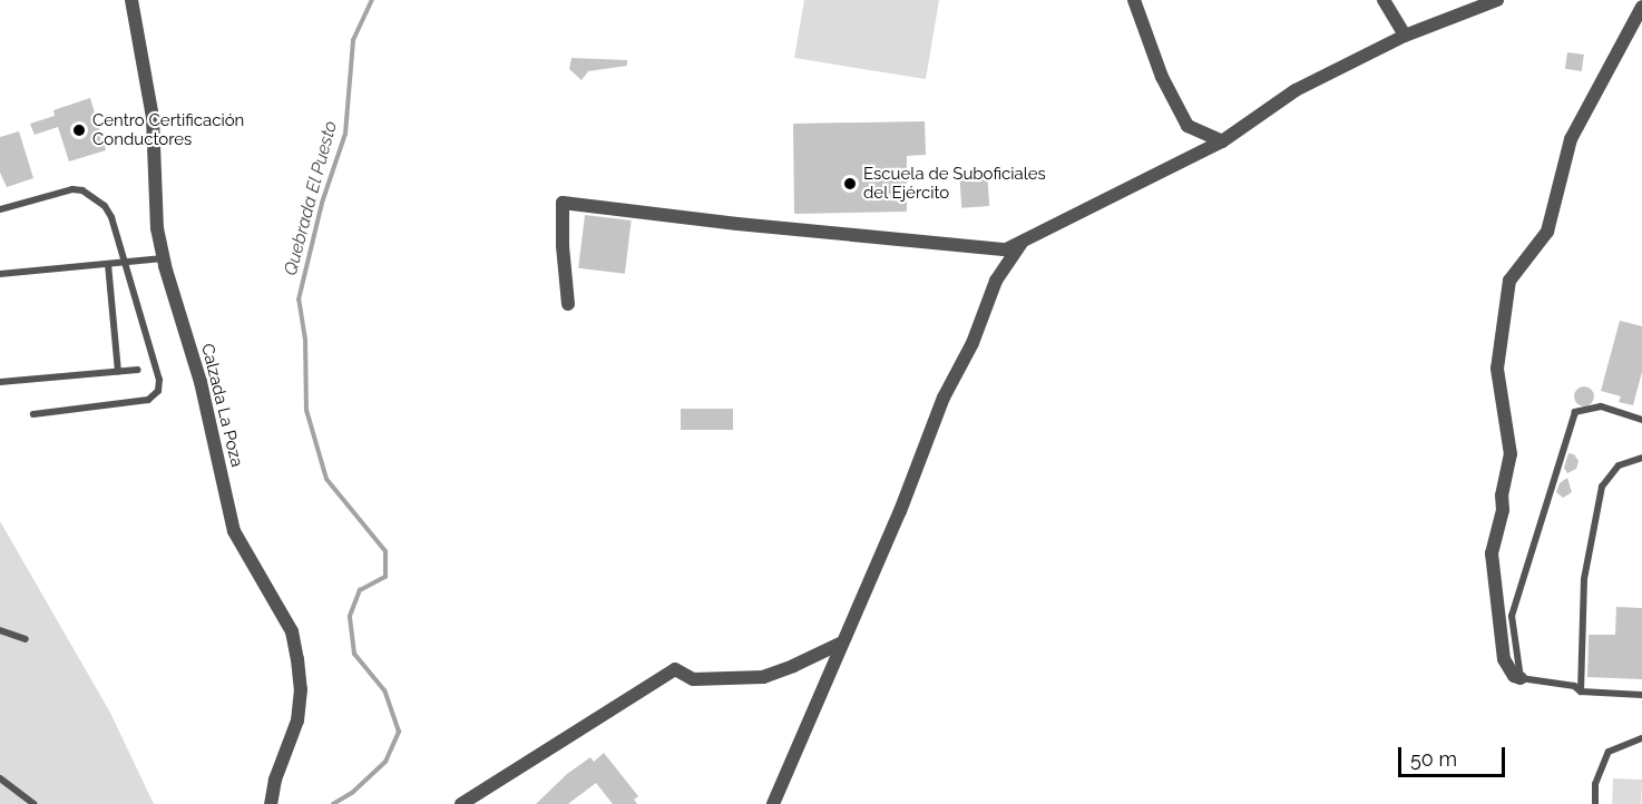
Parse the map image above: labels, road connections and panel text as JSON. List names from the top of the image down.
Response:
{
  "streets": {
    "street": ["Calzada La Poza"]
  },
  "water": ["Quebrada El Puesto"],
  "places": ["Centro Certificación Conductores", "Escuela de Suboficiales del Ejército"],
  "scale_bar": "50 m"
}
